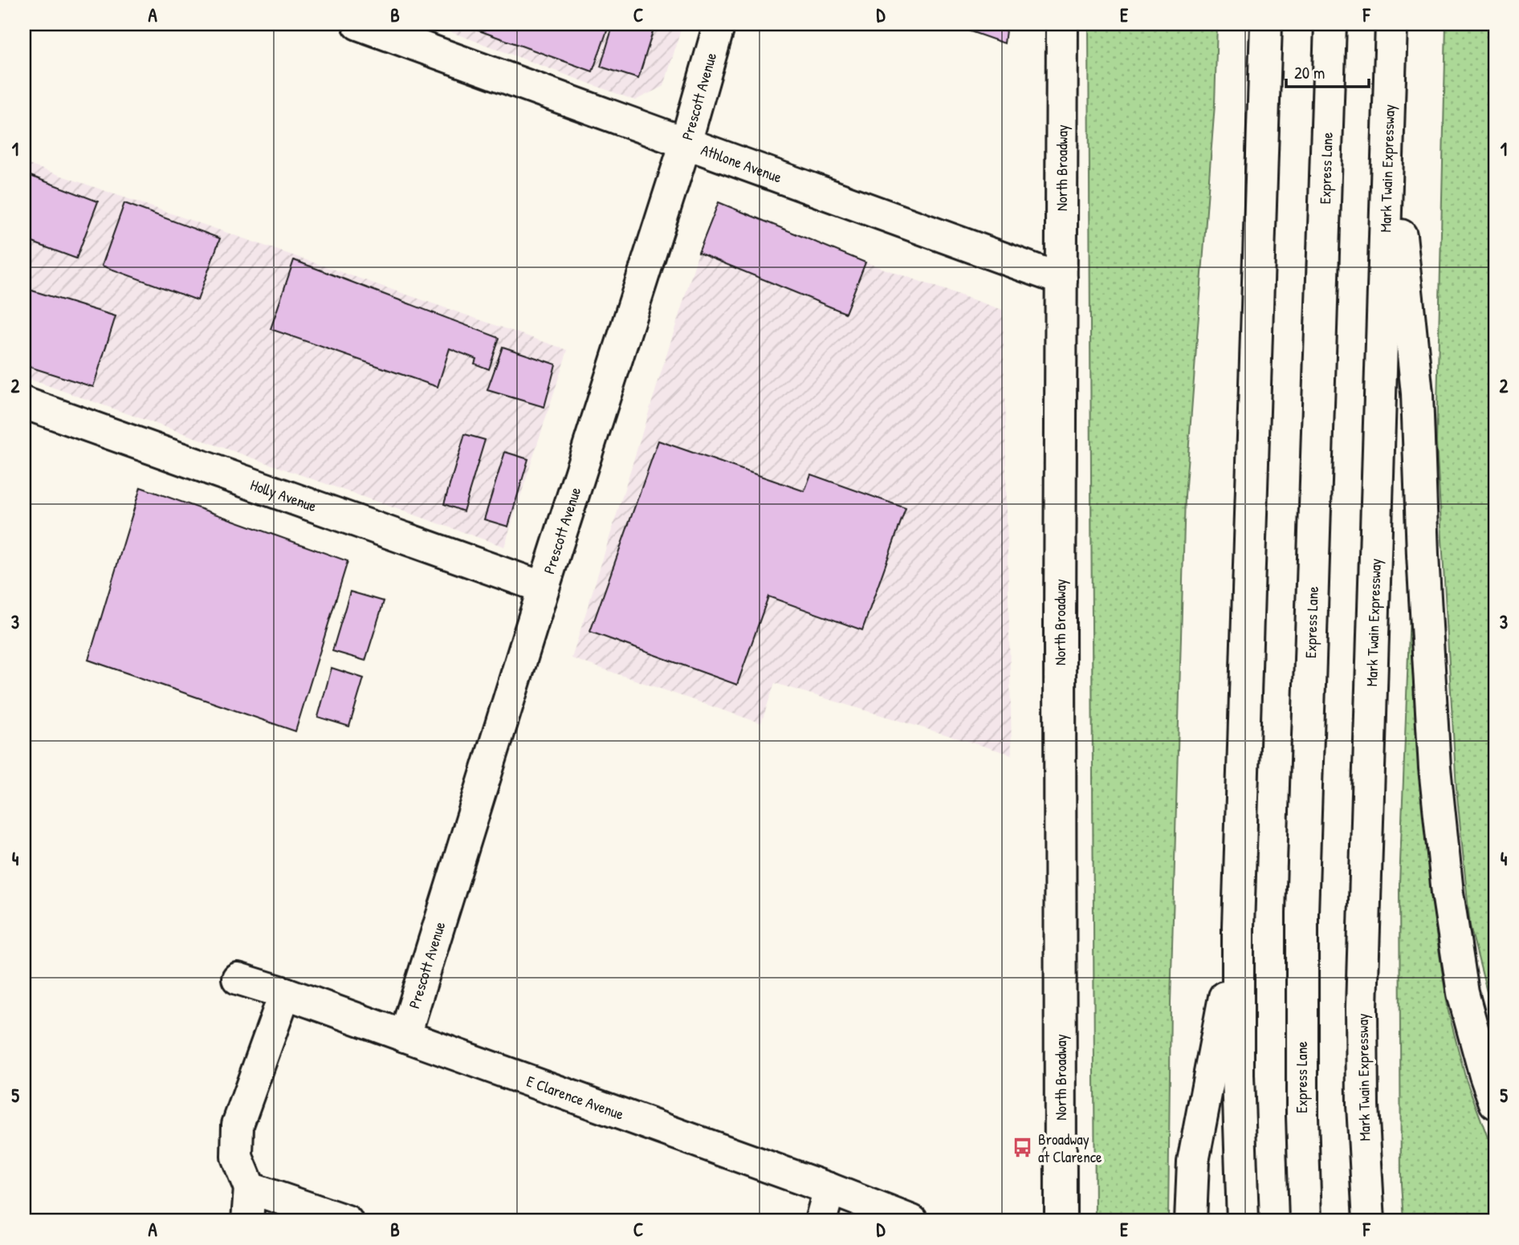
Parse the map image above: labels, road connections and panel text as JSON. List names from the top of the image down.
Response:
{
  "streets": {
    "main road": [
      "Prescott Avenue",
      "Athlone Avenue",
      "North Broadway",
      "Express Lane",
      "Mark Twain Expressway",
      "Holly Avenue",
      "E Clarence Avenue"
    ]
  },
  "crossings": [
    ["Prescott Avenue", "Athlone Avenue"],
    ["Prescott Avenue", "Holly Avenue"],
    ["Prescott Avenue", "E Clarence Avenue"],
    ["Athlone Avenue", "North Broadway"]
  ],
  "places": {
    "bus stop": ["Broadway at Clarence"]
  },
  "scale_bar": "20 m",
  "grid": {
    "columns": [
      "A",
      "B",
      "C",
      "D",
      "E",
      "F"
    ],
    "rows": [
      "1",
      "2",
      "3",
      "4",
      "5"
    ]
  }
}
